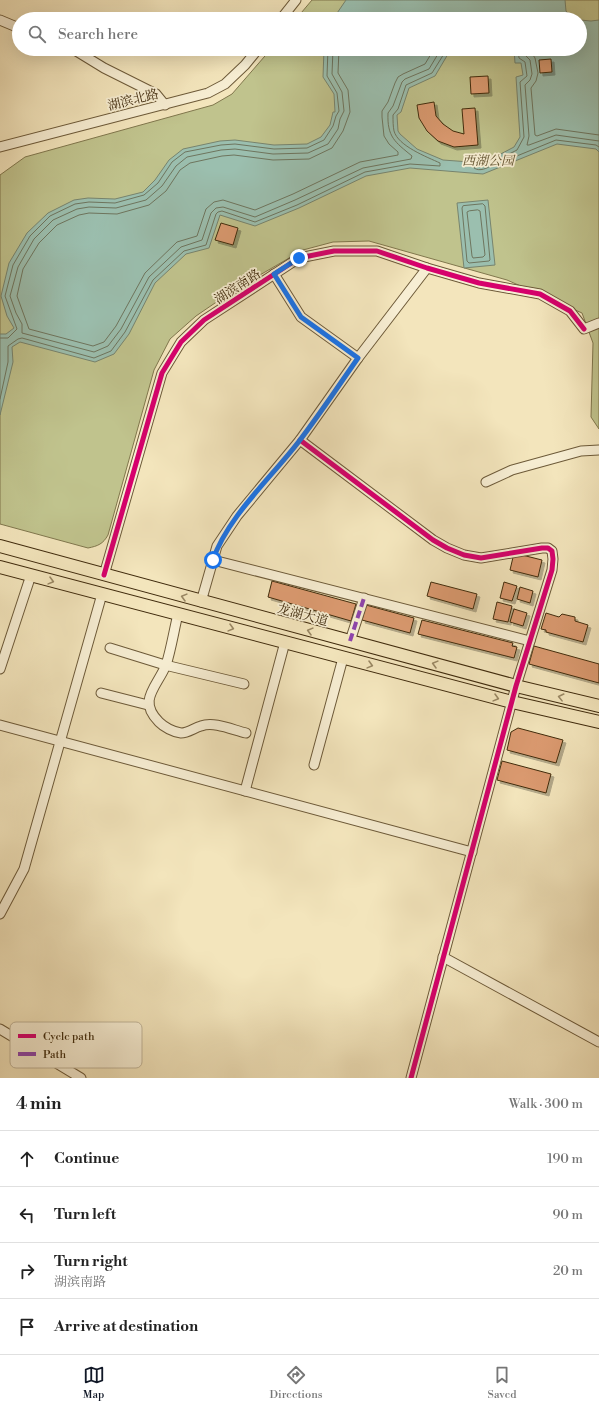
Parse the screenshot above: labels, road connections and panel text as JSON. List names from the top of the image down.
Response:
{
  "streets": {
    "main road": ["龙湖大道"],
    "street": ["湖滨北路", "湖滨南路"]
  },
  "crossings": [
    ["湖滨南路", "龙湖大道"]
  ],
  "parks": ["西湖公园"],
  "legend": ["Cycle path", "Path"],
  "page": {
    "search": "Search here",
    "heading": ["4 min", "Walk · 300 m"],
    "list": [
      ["Continue", "190 m"],
      ["Turn left", "90 m"],
      ["Turn right", "湖滨南路", "20 m"],
      "Arrive at destination"
    ],
    "nav": ["Map", "Directions", "Saved"]
  }
}
